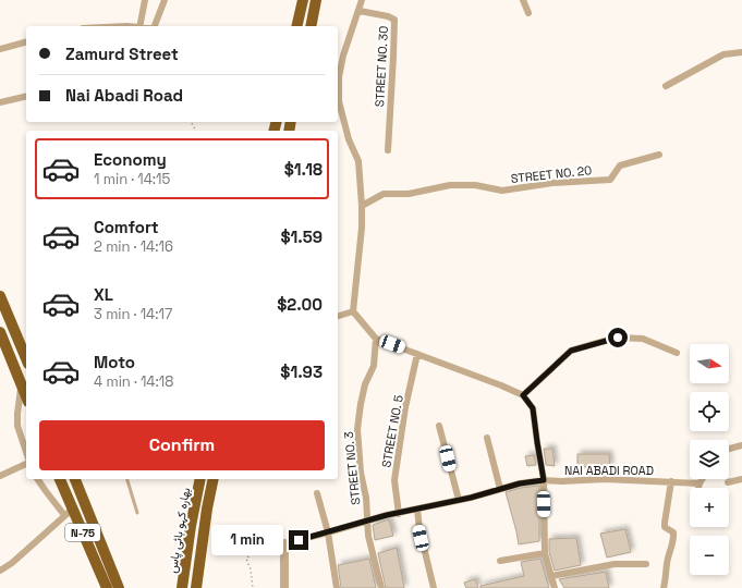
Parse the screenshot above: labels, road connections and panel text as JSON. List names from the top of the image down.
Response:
{
  "streets": {
    "highway": ["بھارہ کہو بائی پاس", "N-75"],
    "street": [
      "STREET NO. 30",
      "STREET NO. 20",
      "STREET NO. 5",
      "STREET NO. 3",
      "NAI ABADI ROAD"
    ]
  },
  "crossings": [
    ["STREET NO. 5", "NAI ABADI ROAD"],
    ["STREET NO. 3", "NAI ABADI ROAD"]
  ],
  "north": "right",
  "page": {
    "banner": ["Zamurd Street", "Nai Abadi Road"],
    "list": [
      {
        "name": "Economy",
        "note": "1 min · 14:15",
        "value": "$1.18"
      },
      {
        "name": "Comfort",
        "note": "2 min · 14:16",
        "value": "$1.59"
      },
      {
        "name": "XL",
        "note": "3 min · 14:17",
        "value": "$2.00"
      },
      {
        "name": "Moto",
        "note": "4 min · 14:18",
        "value": "$1.93"
      }
    ],
    "map_buttons": ["+", "−"],
    "buttons": "Confirm",
    "bubble": "1 min"
  }
}
